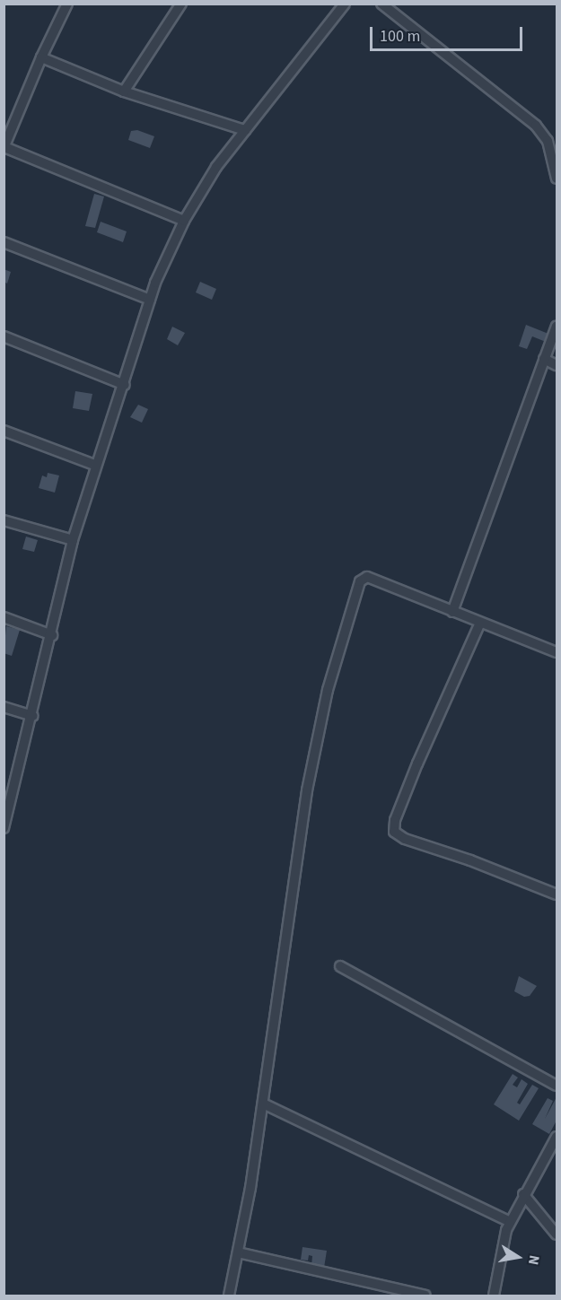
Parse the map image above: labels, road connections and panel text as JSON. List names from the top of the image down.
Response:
{
  "scale_bar": "100 m",
  "north": "right"
}
